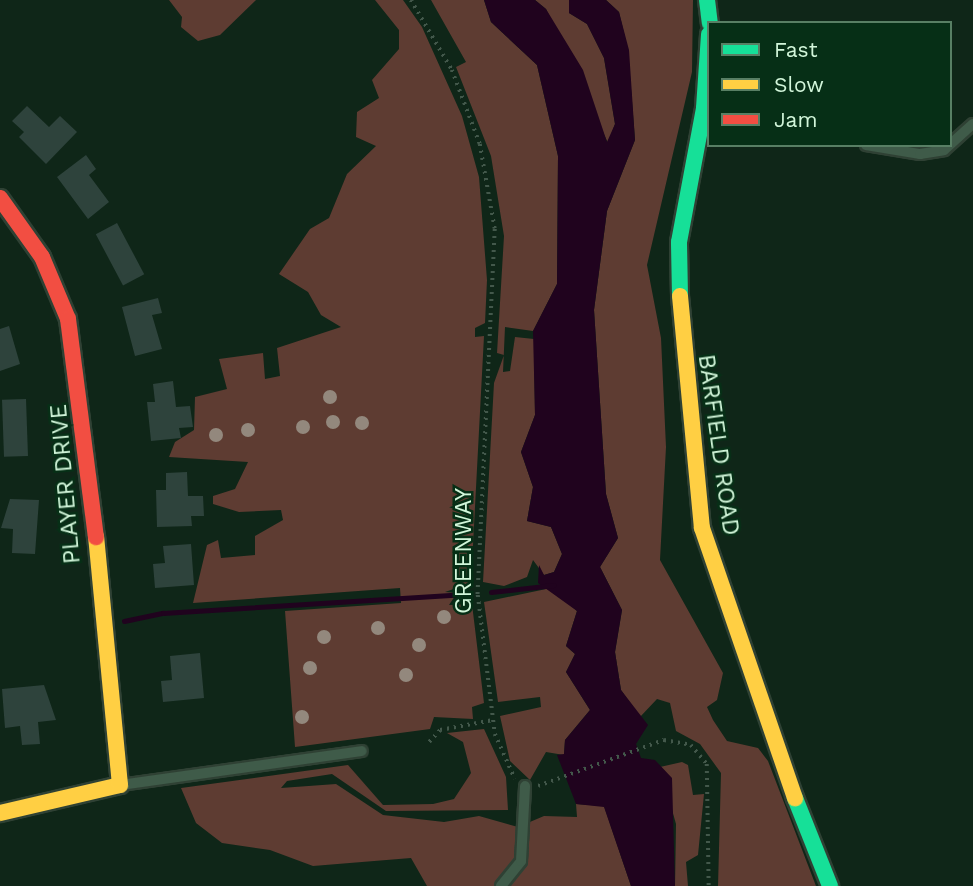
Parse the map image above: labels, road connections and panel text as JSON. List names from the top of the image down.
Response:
{
  "streets": {
    "street": ["BARFIELD ROAD", "PLAYER DRIVE"],
    "path": ["GREENWAY"]
  },
  "legend": ["Fast", "Slow", "Jam"]
}
